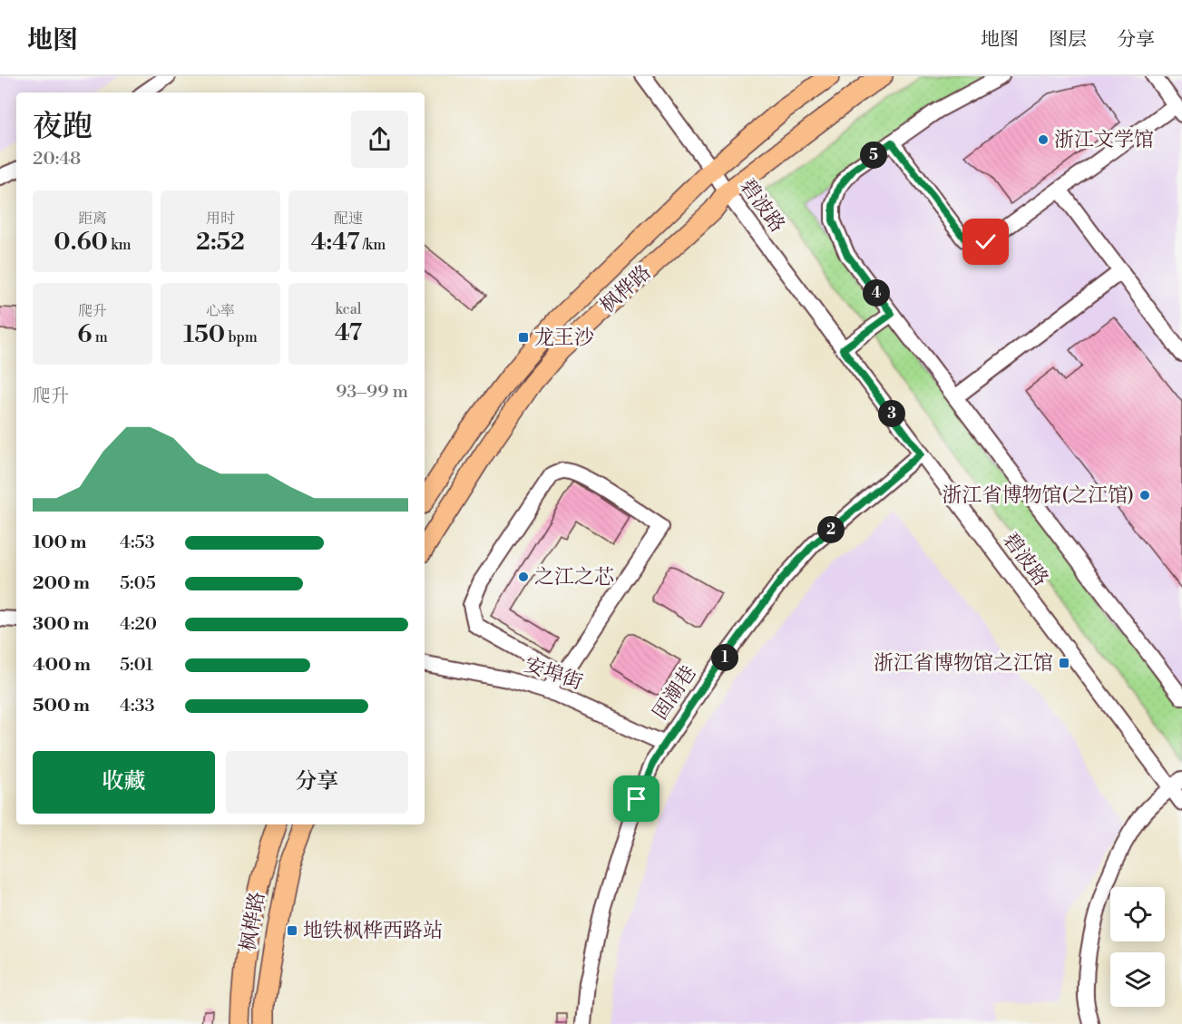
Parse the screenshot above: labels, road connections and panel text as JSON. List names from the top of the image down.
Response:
{
  "streets": {
    "main road": ["枫桦路"],
    "street": ["碧波路", "安埠街", "固潮巷"]
  },
  "crossings": [
    ["碧波路", "枫桦路"],
    ["碧波路", "固潮巷"],
    ["安埠街", "固潮巷"]
  ],
  "places": {
    "other": ["浙江文学馆", "浙江省博物馆(之江馆)", "之江之芯"],
    "transit": ["龙王沙", "浙江省博物馆之江馆", "地铁枫桦西路站"]
  },
  "page": {
    "header": "地图",
    "nav": ["地图", "图层", "分享"],
    "heading": ["夜跑", "20:48"],
    "pins": [
      "5",
      "4",
      "3",
      "2",
      "1"
    ],
    "stats": [
      ["距离", "0.60 km"],
      ["用时", "2:52"],
      ["配速", "4:47 /km"],
      ["爬升", "6 m"],
      ["心率", "150 bpm"],
      ["kcal", "47"]
    ],
    "chart": ["爬升", "93–99 m"],
    "list": [
      {
        "name": "100 m",
        "note": "4:53"
      },
      {
        "name": "200 m",
        "note": "5:05"
      },
      {
        "name": "300 m",
        "note": "4:20"
      },
      {
        "name": "400 m",
        "note": "5:01"
      },
      {
        "name": "500 m",
        "note": "4:33"
      }
    ],
    "buttons": ["收藏", "分享"]
  }
}
